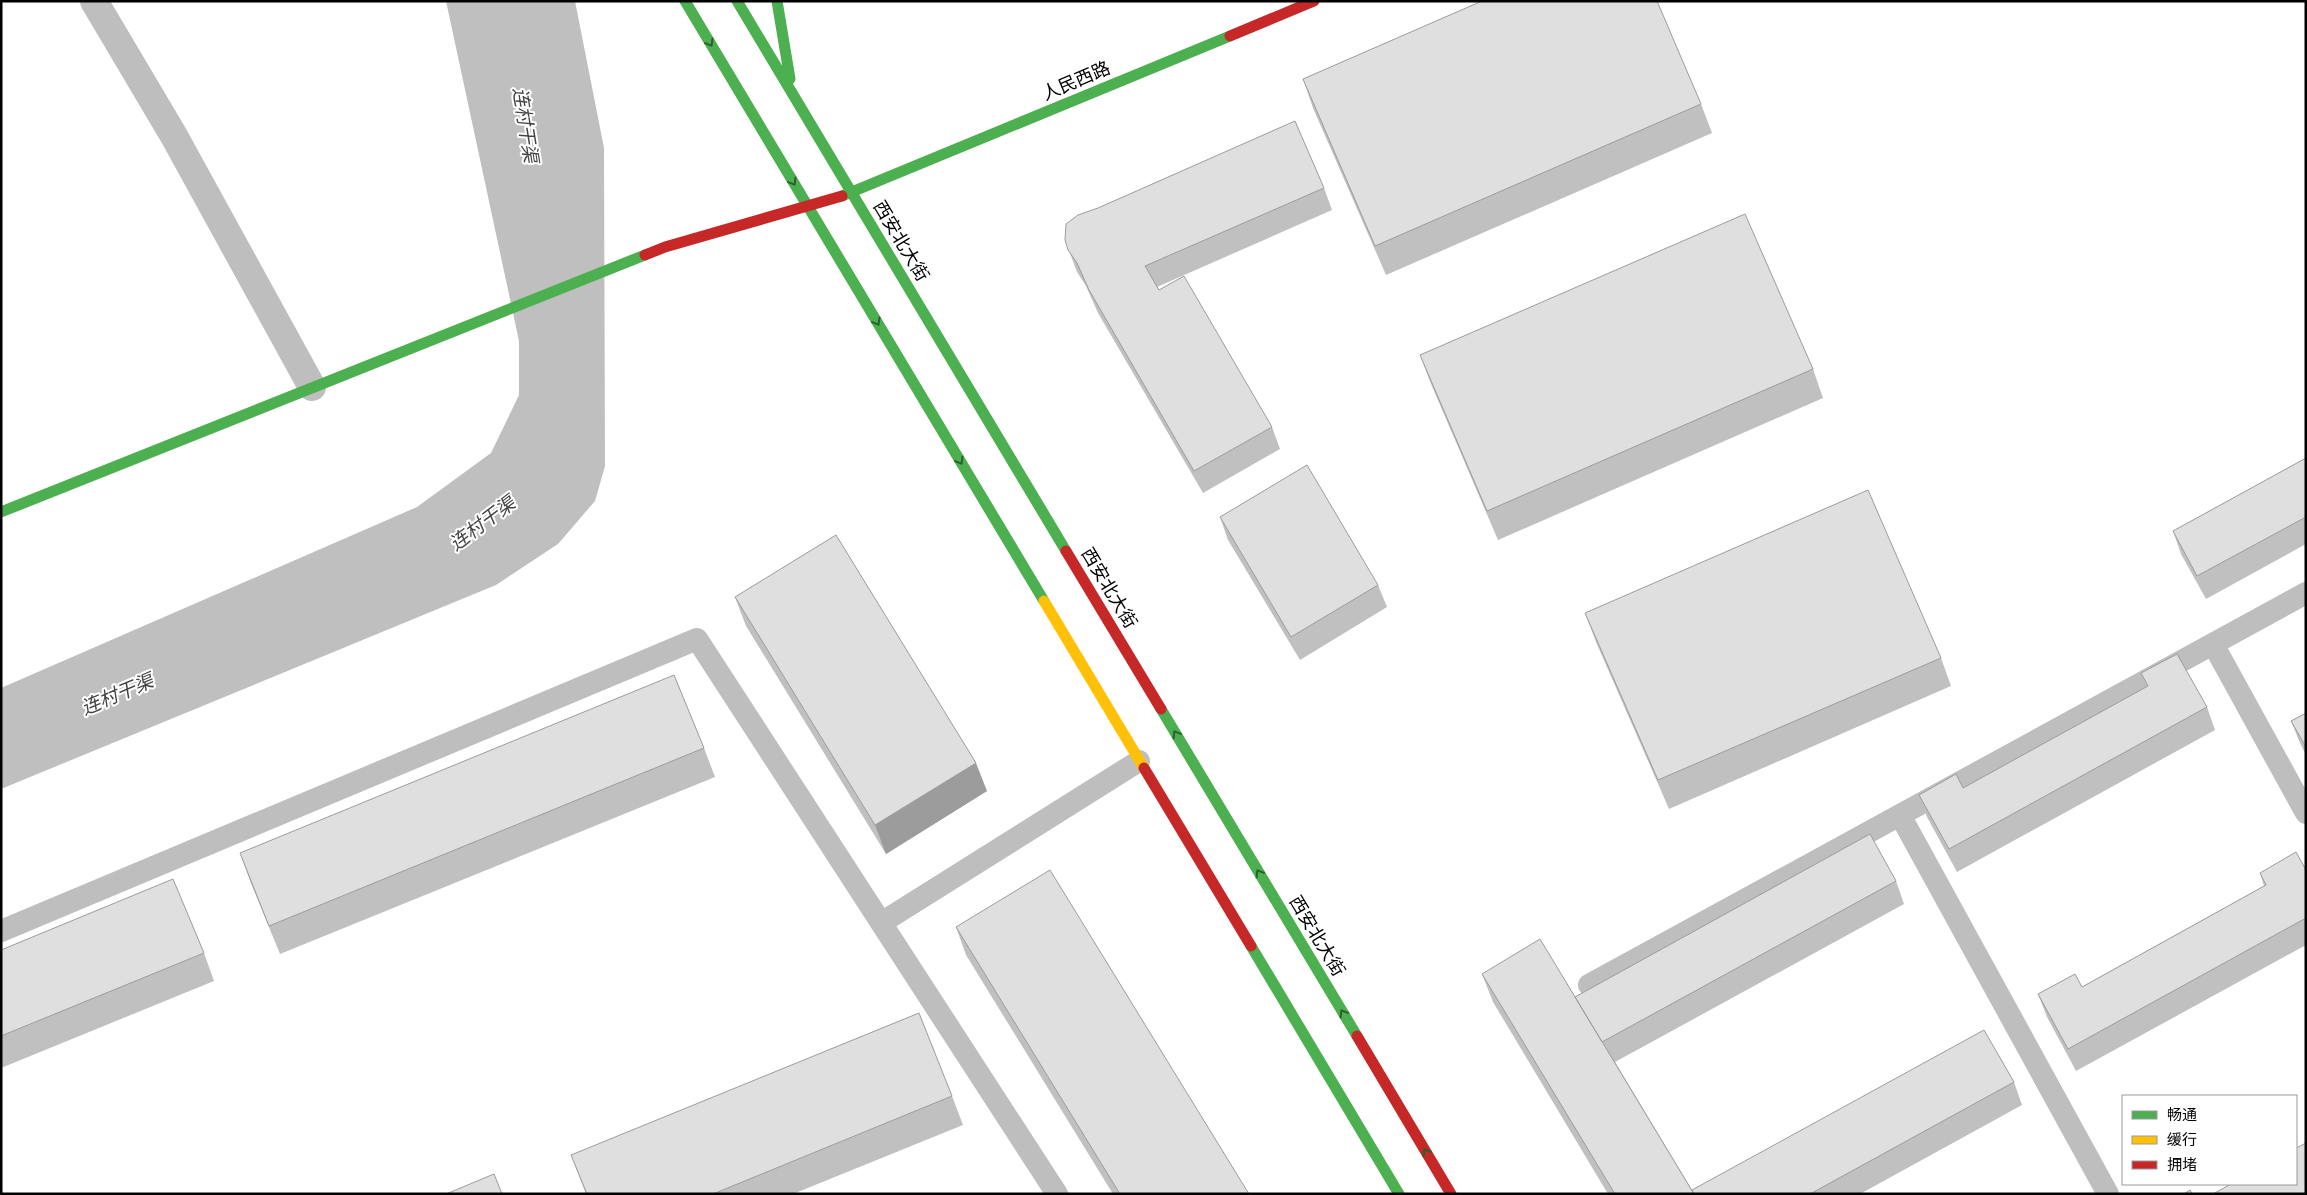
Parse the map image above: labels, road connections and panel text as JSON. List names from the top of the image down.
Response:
{
  "streets": {
    "main road": ["人民西路", "西安北大街"]
  },
  "crossings": [
    ["人民西路", "西安北大街"]
  ],
  "water": ["连村干渠"],
  "legend": ["畅通", "缓行", "拥堵"]
}
